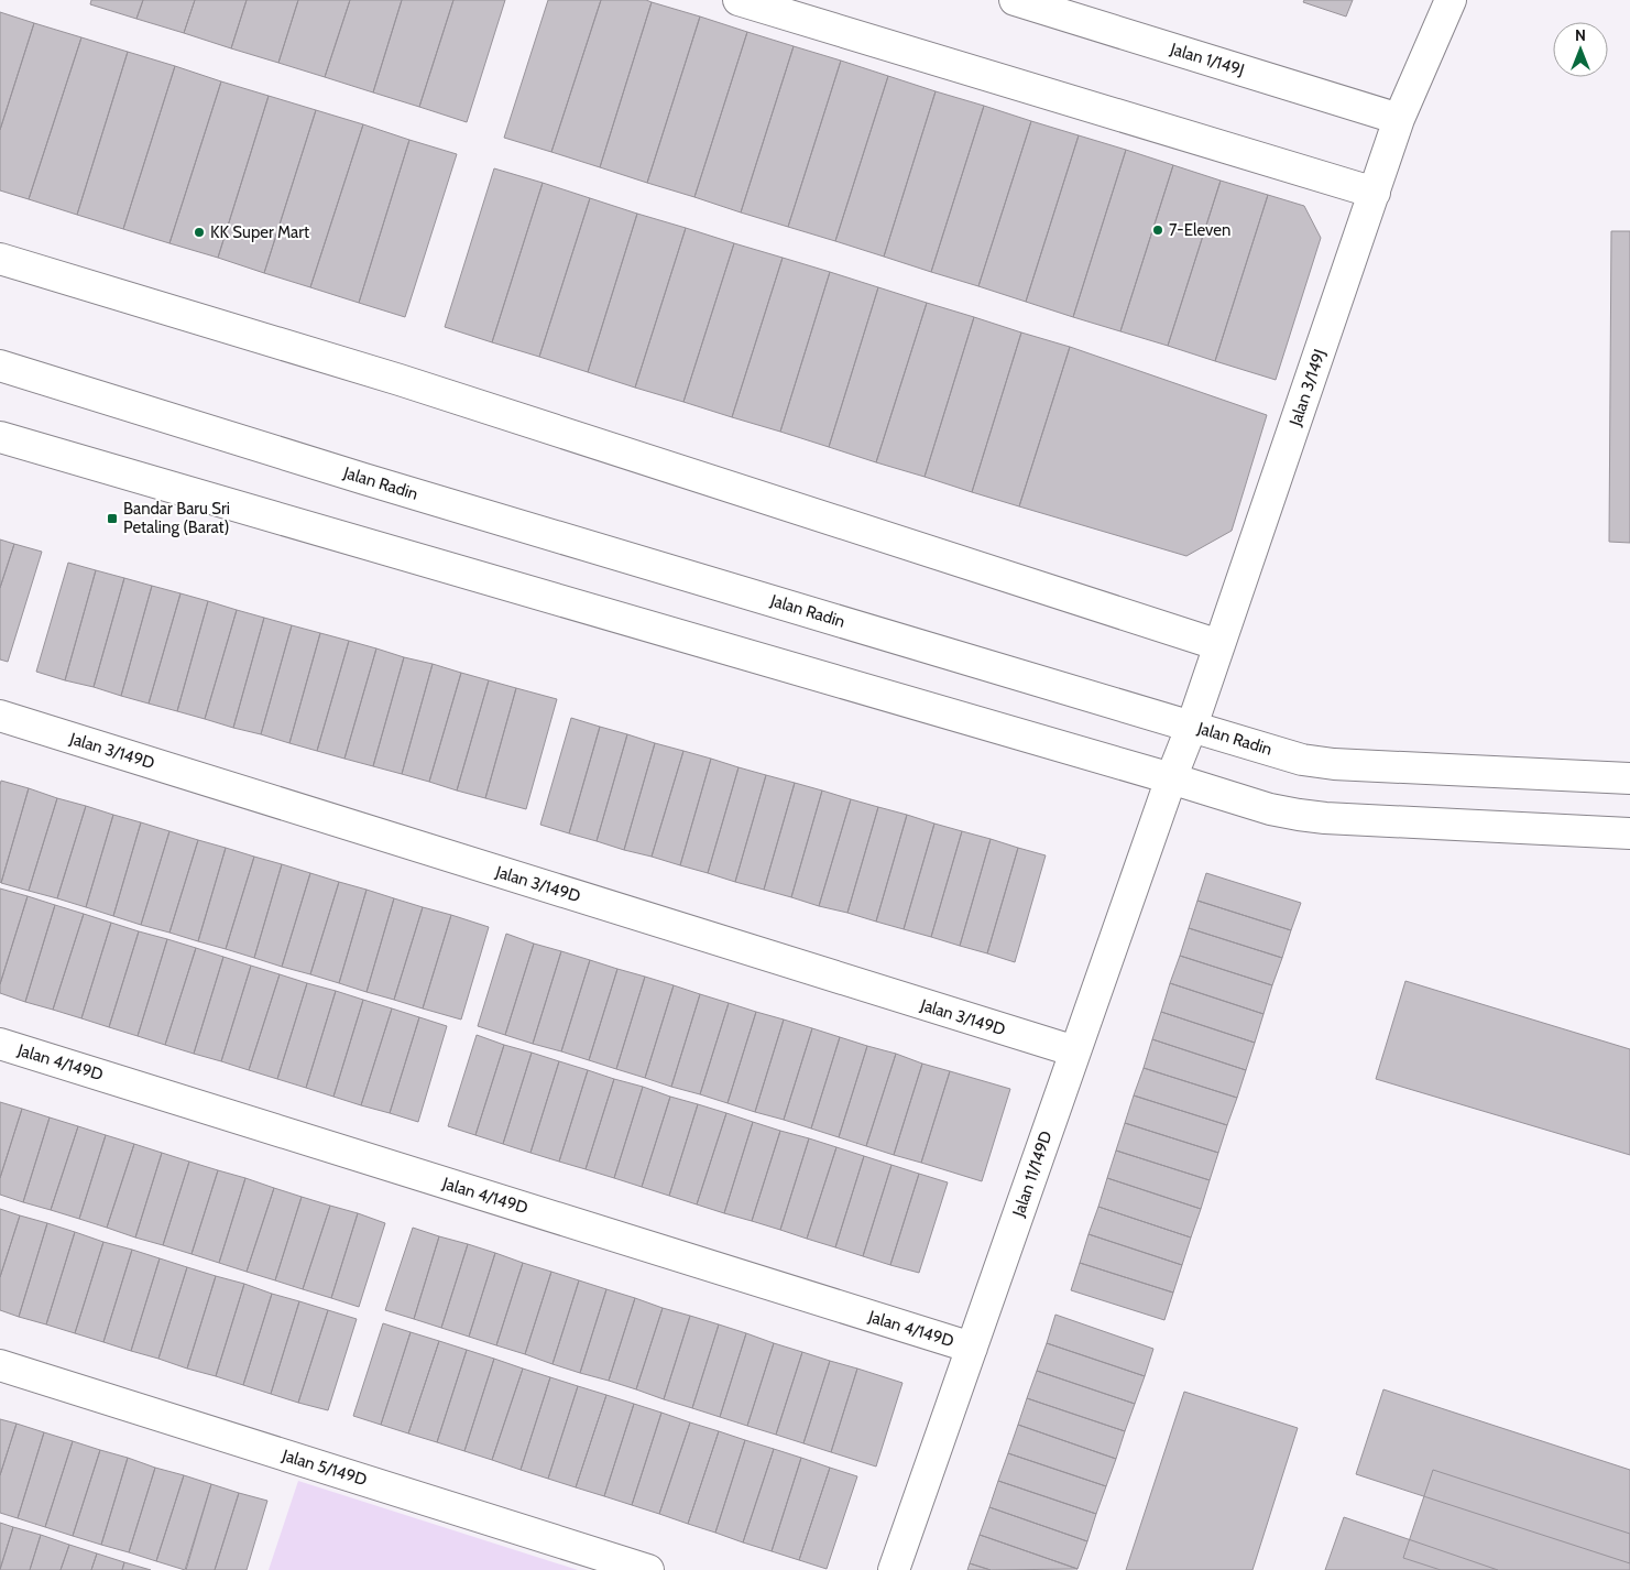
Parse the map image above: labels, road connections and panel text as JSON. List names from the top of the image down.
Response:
{
  "streets": {
    "street": [
      "Jalan 1/149J",
      "Jalan 3/149J",
      "Jalan Radin",
      "Jalan 3/149D",
      "Jalan 4/149D",
      "Jalan 11/149D",
      "Jalan 5/149D"
    ]
  },
  "crossings": [
    ["Jalan 1/149J", "Jalan 3/149J"],
    ["Jalan 3/149J", "Jalan Radin"],
    ["Jalan 3/149J", "Jalan 11/149D"],
    ["Jalan 3/149D", "Jalan 11/149D"],
    ["Jalan 4/149D", "Jalan 11/149D"]
  ],
  "places": {
    "other": ["7-Eleven", "KK Super Mart"],
    "transit": ["Bandar Baru Sri Petaling (Barat)"]
  },
  "north": "top"
}
